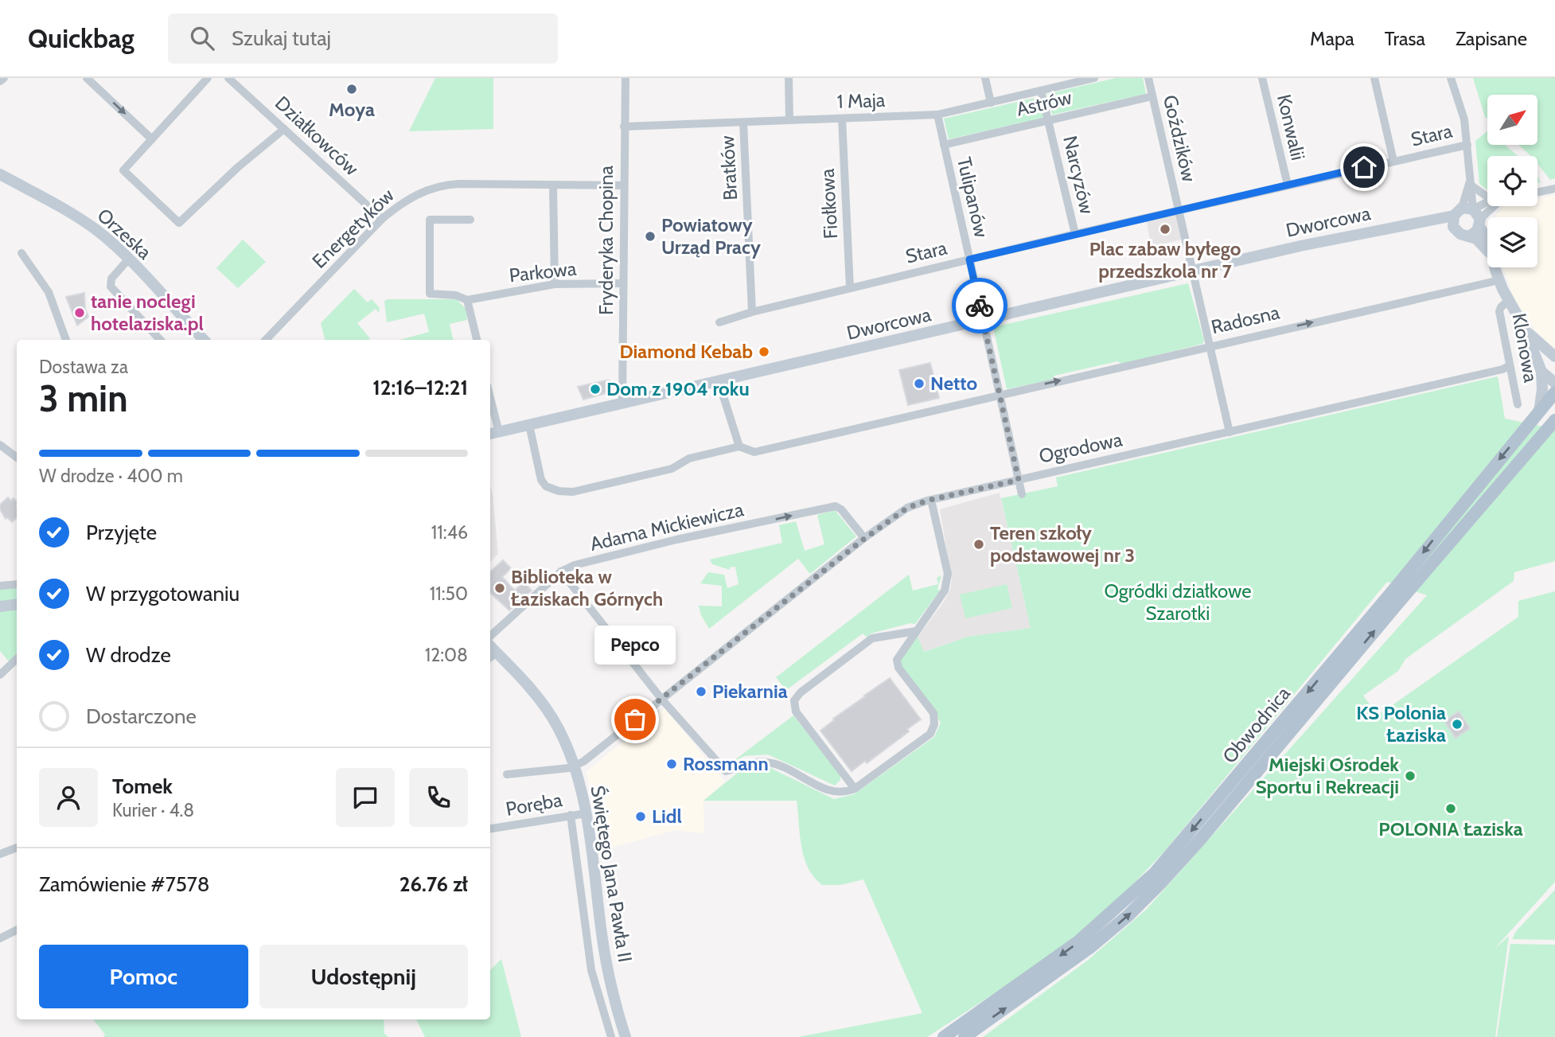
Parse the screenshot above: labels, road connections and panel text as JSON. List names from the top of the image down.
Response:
{
  "streets": {
    "main road": ["Obwodnica"],
    "street": [
      "1 Maja",
      "Astrów",
      "Konwalii",
      "Stara",
      "Działkowców",
      "Goździków",
      "Bratków",
      "Narcyzów",
      "Tulipanów",
      "Fiołkowa",
      "Dworcowa",
      "Energetyków",
      "Orzeska",
      "Fryderyka Chopina",
      "Parkowa",
      "Radosna",
      "Klonowa",
      "Ogrodowa",
      "Adama Mickiewicza",
      "Poręba",
      "Świętego Jana Pawła II"
    ]
  },
  "crossings": [
    ["1 Maja", "Bratków"],
    ["1 Maja", "Narcyzów"],
    ["1 Maja", "Tulipanów"],
    ["1 Maja", "Fiołkowa"],
    ["1 Maja", "Fryderyka Chopina"],
    ["Astrów", "Goździków"],
    ["Astrów", "Narcyzów"],
    ["Astrów", "Tulipanów"],
    ["Konwalii", "Stara"],
    ["Stara", "Goździków"],
    ["Stara", "Bratków"],
    ["Stara", "Narcyzów"],
    ["Stara", "Tulipanów"],
    ["Stara", "Fiołkowa"],
    ["Działkowców", "Energetyków"],
    ["Goździków", "Dworcowa"],
    ["Goździków", "Radosna"],
    ["Goździków", "Ogrodowa"],
    ["Tulipanów", "Dworcowa"],
    ["Tulipanów", "Radosna"],
    ["Tulipanów", "Ogrodowa"],
    ["Dworcowa", "Fryderyka Chopina"],
    ["Energetyków", "Fryderyka Chopina"],
    ["Fryderyka Chopina", "Parkowa"],
    ["Klonowa", "Ogrodowa"],
    ["Ogrodowa", "Adama Mickiewicza"],
    ["Ogrodowa", "Świętego Jana Pawła II"],
    ["Poręba", "Świętego Jana Pawła II"]
  ],
  "one_way": ["Radosna", "Adama Mickiewicza"],
  "parks": ["Ogródki działkowe Szarotki"],
  "places": [
    "Moya",
    "Plac zabaw byłego przedszkola nr 7",
    "Powiatowy Urząd Pracy",
    "tanie noclegi hotelaziska.pl",
    "Diamond Kebab",
    "Netto",
    "Dom z 1904 roku",
    "Teren szkoły podstawowej nr 3",
    "Biblioteka w Łaziskach Górnych",
    "Piekarnia",
    "Pepco",
    "KS Polonia Łaziska",
    "Rossmann",
    "Miejski Ośrodek Sportu i Rekreacji",
    "POLONIA Łaziska",
    "Lidl"
  ],
  "north": "top right",
  "page": {
    "header": "Quickbag",
    "search": "Szukaj tutaj",
    "nav": ["Mapa", "Trasa", "Zapisane"],
    "heading": ["3 min", "Dostawa za", "12:16–12:21"],
    "panel": [
      "Tomek",
      "Kurier · 4.8",
      "Zamówienie #7578",
      "26.76 zł"
    ],
    "bar": "W drodze · 400 m",
    "list": [
      ["Przyjęte", "11:46"],
      ["W przygotowaniu", "11:50"],
      ["W drodze", "12:08"],
      "Dostarczone"
    ],
    "bubble": "Pepco",
    "buttons": ["Pomoc", "Udostępnij"]
  }
}
